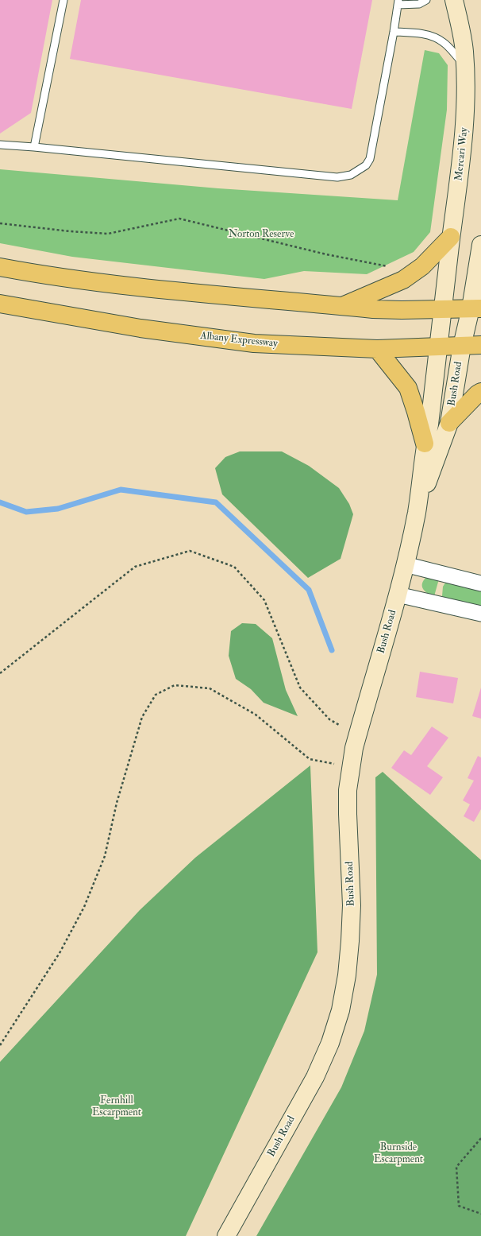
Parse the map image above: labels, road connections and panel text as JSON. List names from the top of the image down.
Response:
{
  "streets": {
    "main road": ["Mercari Way", "Albany Expressway", "Bush Road"]
  },
  "crossings": [
    ["Mercari Way", "Bush Road"],
    ["Albany Expressway", "Bush Road"]
  ],
  "parks": ["Norton Reserve", "Fernhill Escarpment", "Burnside Escarpment"]
}
